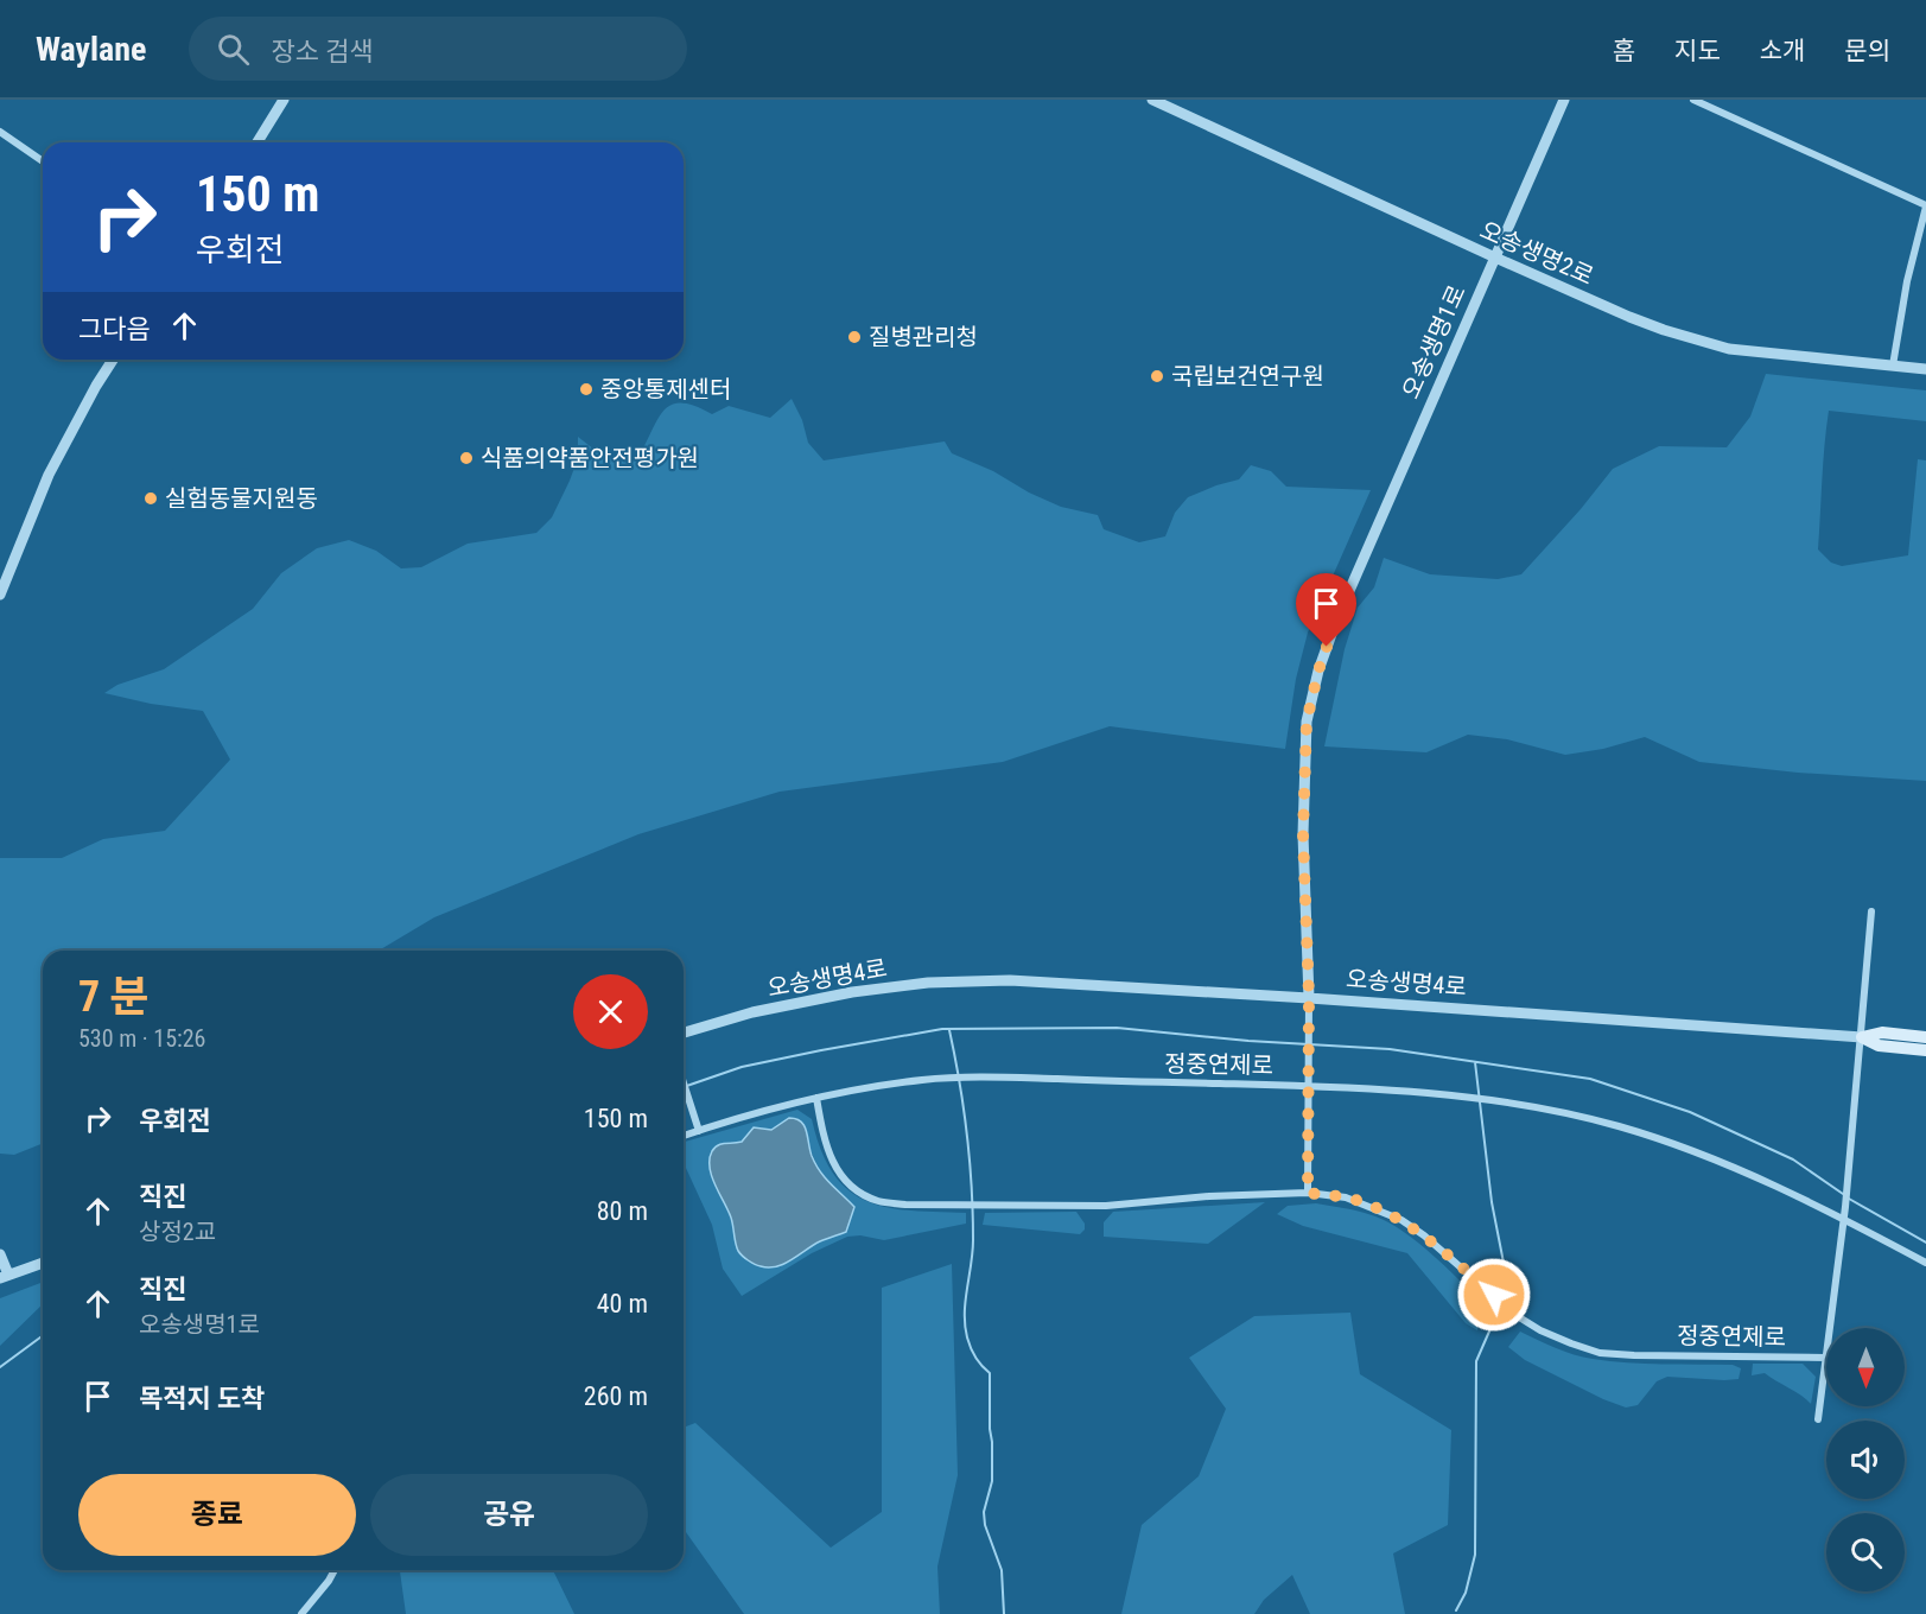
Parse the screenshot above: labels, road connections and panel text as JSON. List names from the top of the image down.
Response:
{
  "streets": {
    "street": [
      "오송생명2로",
      "오송생명1로",
      "오송생명4로",
      "정중연제로"
    ]
  },
  "crossings": [
    ["오송생명2로", "오송생명1로"]
  ],
  "places": [
    "질병관리청",
    "국립보건연구원",
    "중앙통제센터",
    "식품의약품안전평가원",
    "실험동물지원동"
  ],
  "north": "bottom",
  "page": {
    "header": "Waylane",
    "search": "장소 검색",
    "nav": [
      "홈",
      "지도",
      "소개",
      "문의"
    ],
    "turn": ["150 m", "우회전"],
    "then": "그다음",
    "heading": ["7 분", "530 m · 15:26"],
    "list": [
      {
        "name": "우회전",
        "value": "150 m"
      },
      {
        "name": "직진",
        "note": "상정2교",
        "value": "80 m"
      },
      {
        "name": "직진",
        "note": "오송생명1로",
        "value": "40 m"
      },
      {
        "name": "목적지 도착",
        "value": "260 m"
      }
    ],
    "buttons": ["종료", "공유"]
  }
}
